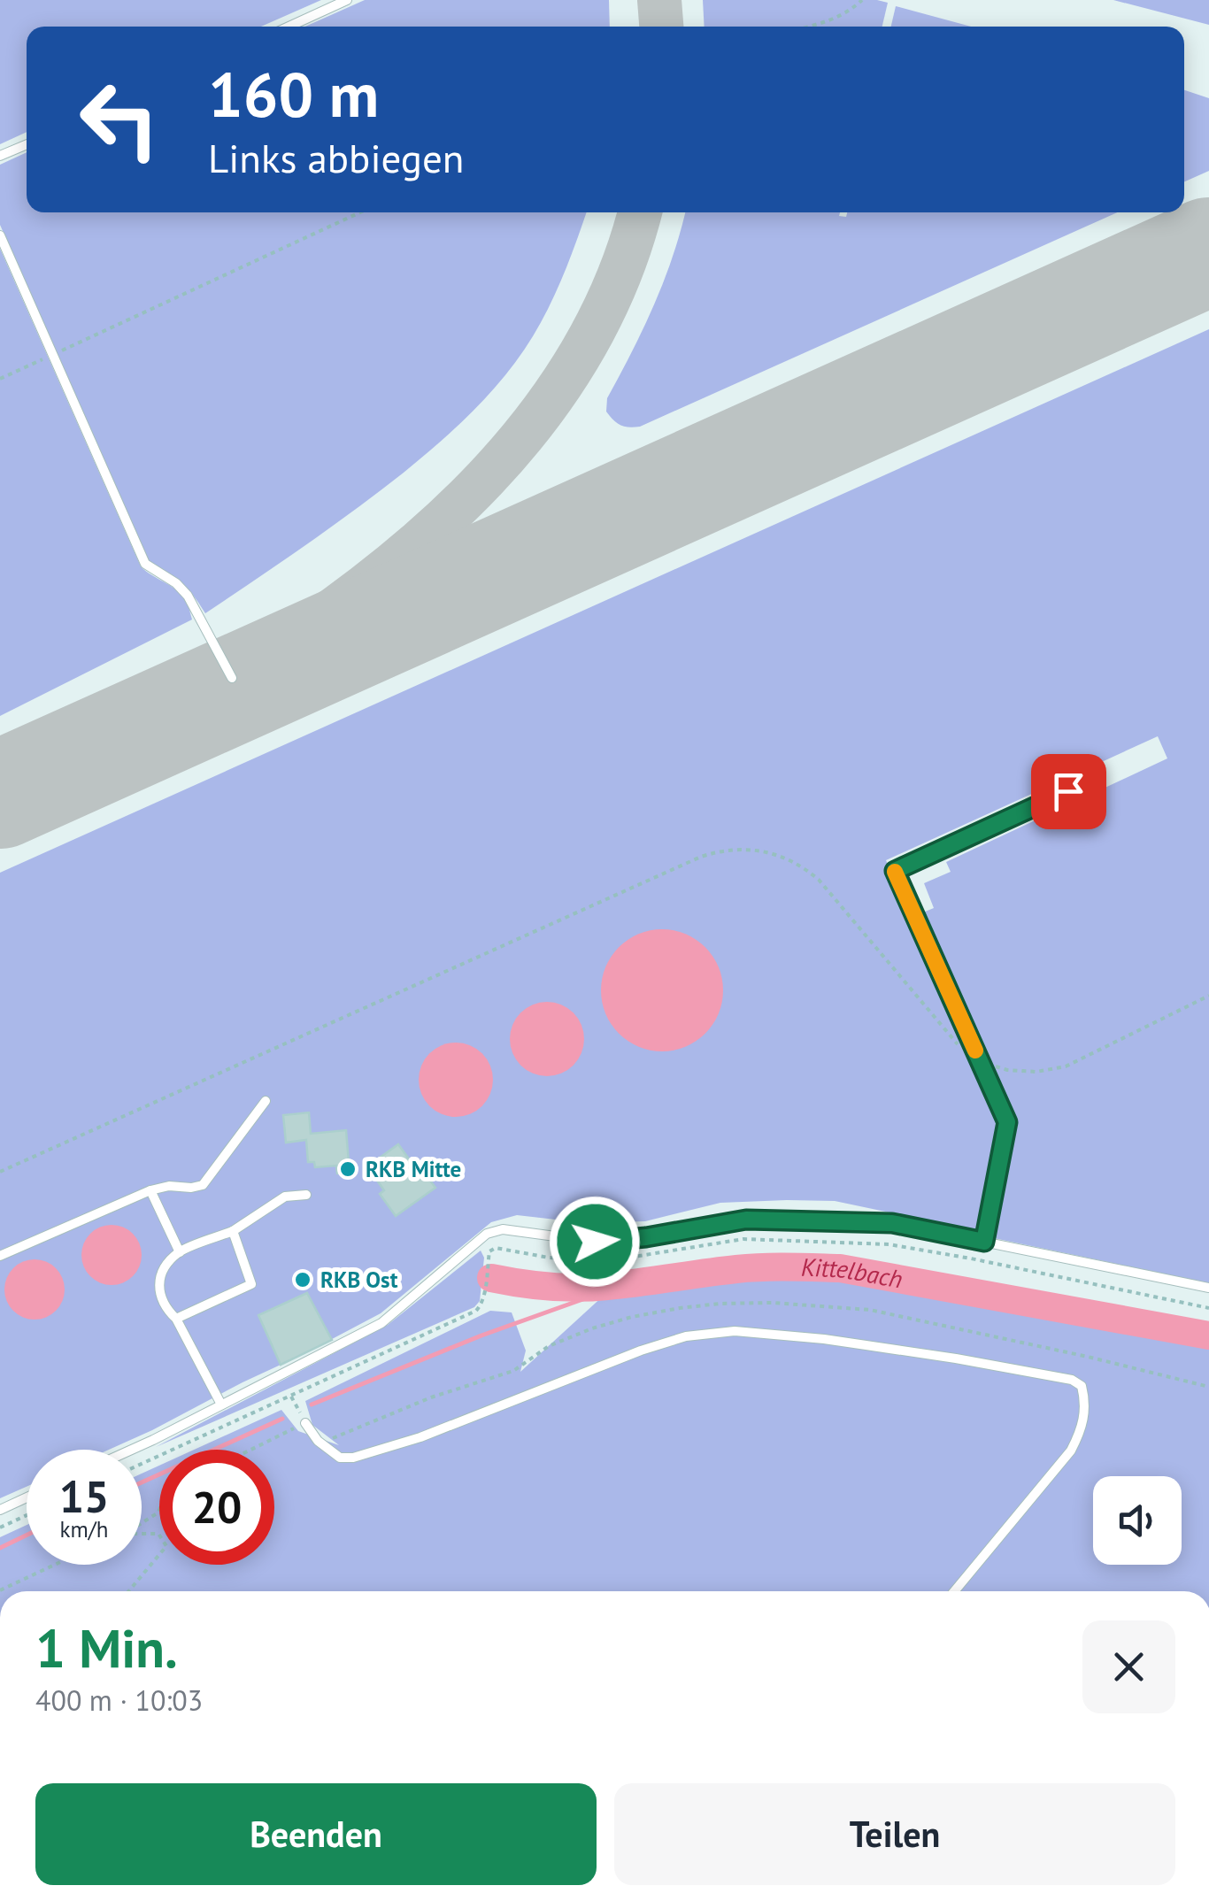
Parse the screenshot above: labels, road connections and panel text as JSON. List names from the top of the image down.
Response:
{
  "water": ["Kittelbach"],
  "places": ["RKB Mitte", "RKB Ost"],
  "page": {
    "turn": ["160 m", "Links abbiegen"],
    "speed": "15 km/h",
    "limit": "20",
    "heading": ["1 Min.", "400 m · 10:03"],
    "buttons": ["Beenden", "Teilen"]
  }
}
